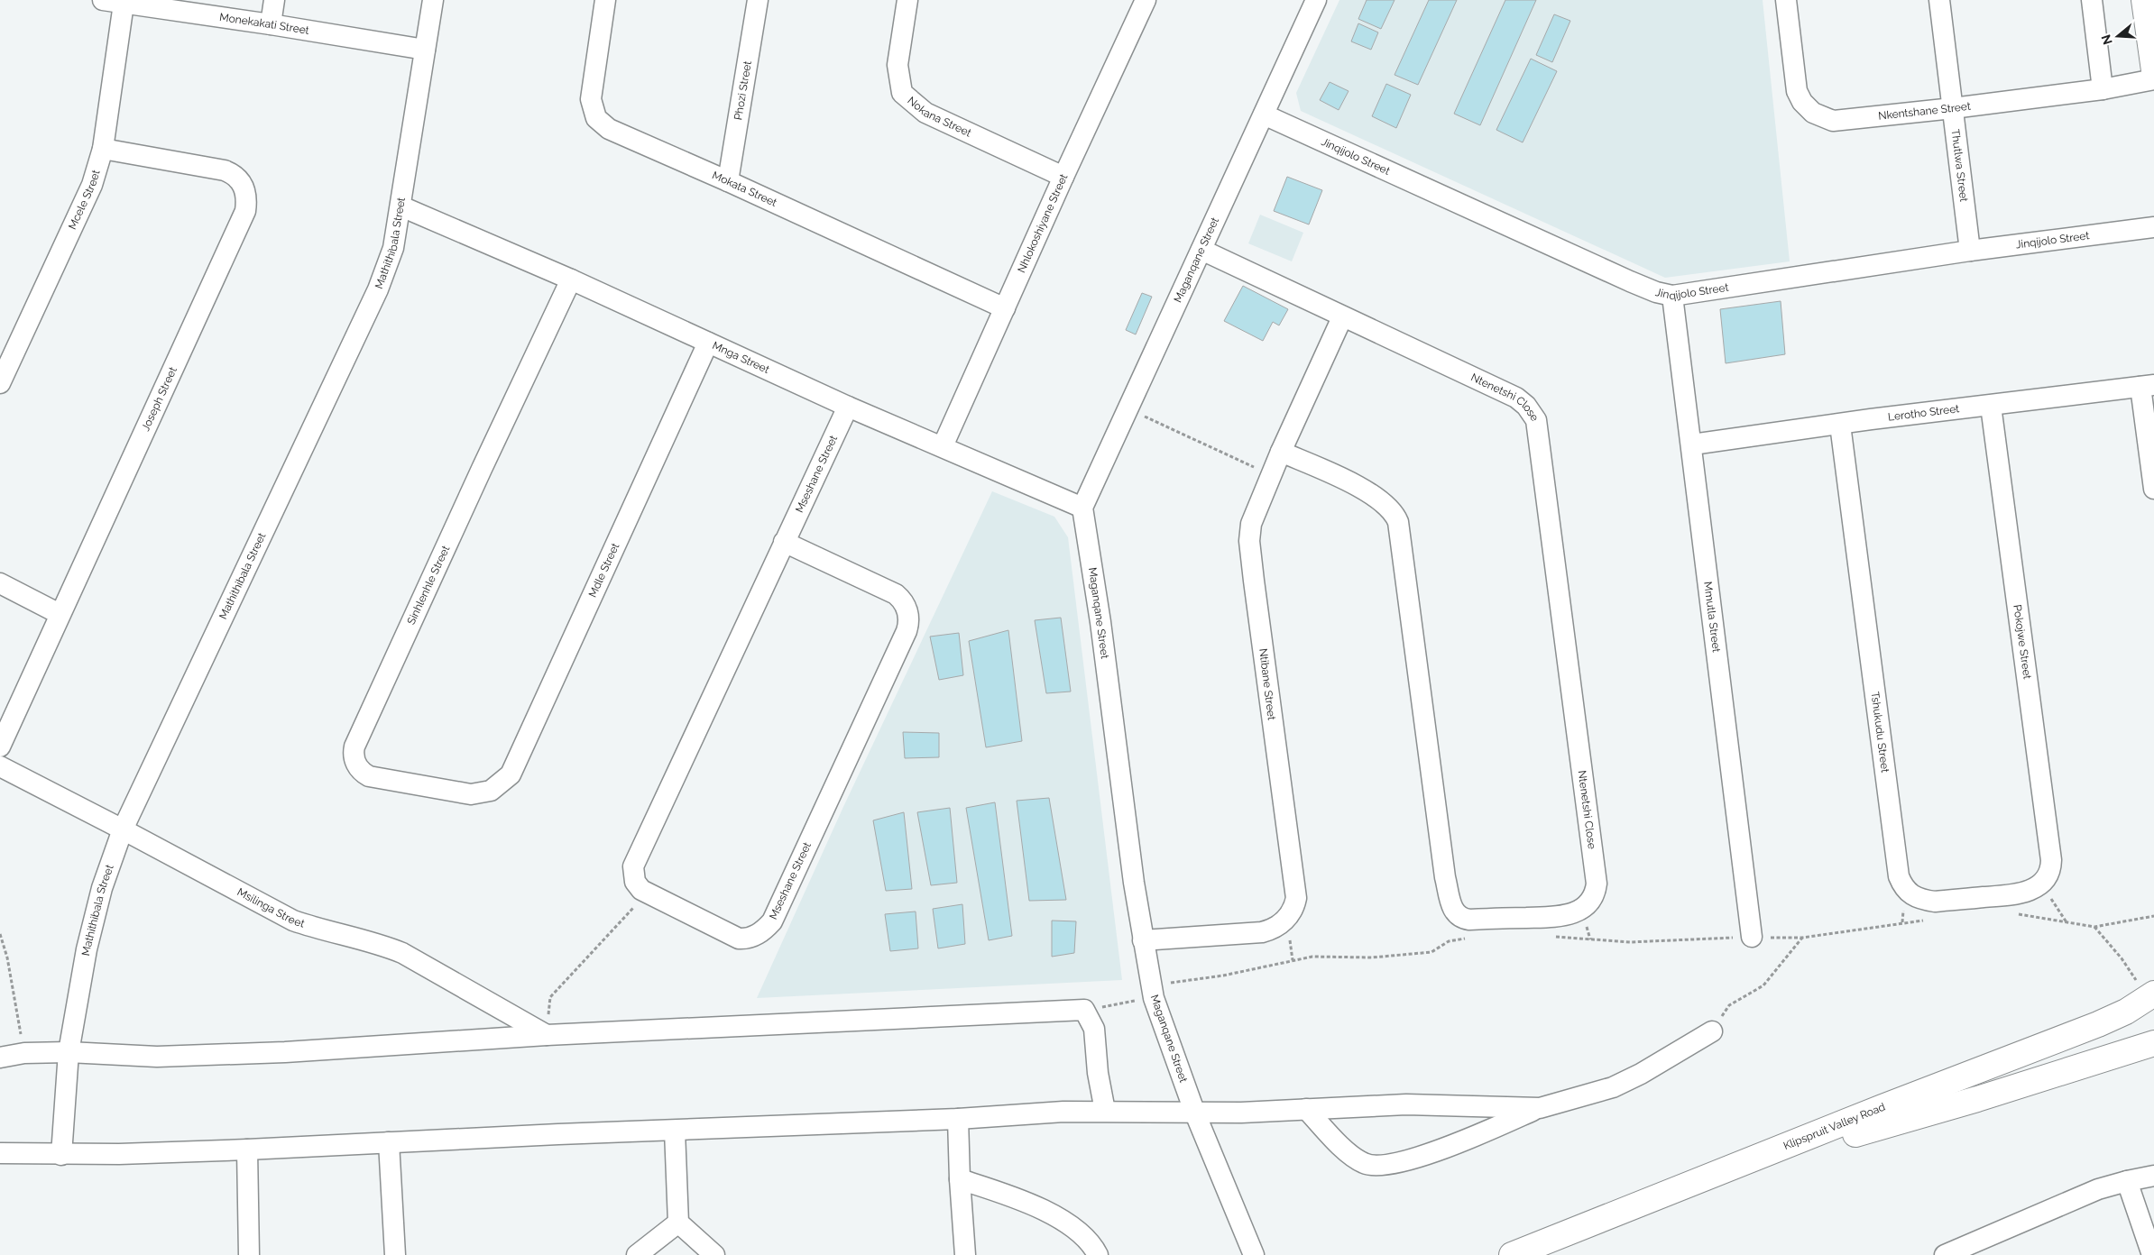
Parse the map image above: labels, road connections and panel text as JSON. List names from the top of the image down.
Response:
{
  "streets": {
    "street": [
      "Monekakati Street",
      "Phozi Street",
      "Nkentshane Street",
      "Nokana Street",
      "Jinqijolo Street",
      "Thutlwa Street",
      "Mokata Street",
      "Mcele Street",
      "Nhlokoshiyane Street",
      "Mathithibala Street",
      "Maganqane Street",
      "Mnga Street",
      "Joseph Street",
      "Ntenetshi Close",
      "Lerotho Street",
      "Mseshane Street",
      "Mdle Street",
      "Sinhlenhle Street",
      "Mmutla Street",
      "Pokojwe Street",
      "Ntibane Street",
      "Tshukudu Street",
      "Msilinga Street",
      "Klipspruit Valley Road"
    ]
  },
  "crossings": [
    ["Monekakati Street", "Mcele Street"],
    ["Monekakati Street", "Mathithibala Street"],
    ["Phozi Street", "Mokata Street"],
    ["Nkentshane Street", "Thutlwa Street"],
    ["Nokana Street", "Nhlokoshiyane Street"],
    ["Jinqijolo Street", "Thutlwa Street"],
    ["Jinqijolo Street", "Maganqane Street"],
    ["Jinqijolo Street", "Mmutla Street"],
    ["Mokata Street", "Nhlokoshiyane Street"],
    ["Mcele Street", "Joseph Street"],
    ["Nhlokoshiyane Street", "Mnga Street"],
    ["Mathithibala Street", "Mnga Street"],
    ["Mathithibala Street", "Msilinga Street"],
    ["Maganqane Street", "Mnga Street"],
    ["Maganqane Street", "Ntenetshi Close"],
    ["Maganqane Street", "Ntibane Street"],
    ["Mnga Street", "Mseshane Street"],
    ["Mnga Street", "Mdle Street"],
    ["Mnga Street", "Sinhlenhle Street"],
    ["Ntenetshi Close", "Ntibane Street"],
    ["Lerotho Street", "Mmutla Street"],
    ["Lerotho Street", "Pokojwe Street"],
    ["Lerotho Street", "Tshukudu Street"],
    ["Mdle Street", "Sinhlenhle Street"],
    ["Pokojwe Street", "Tshukudu Street"]
  ],
  "north": "left"
}
